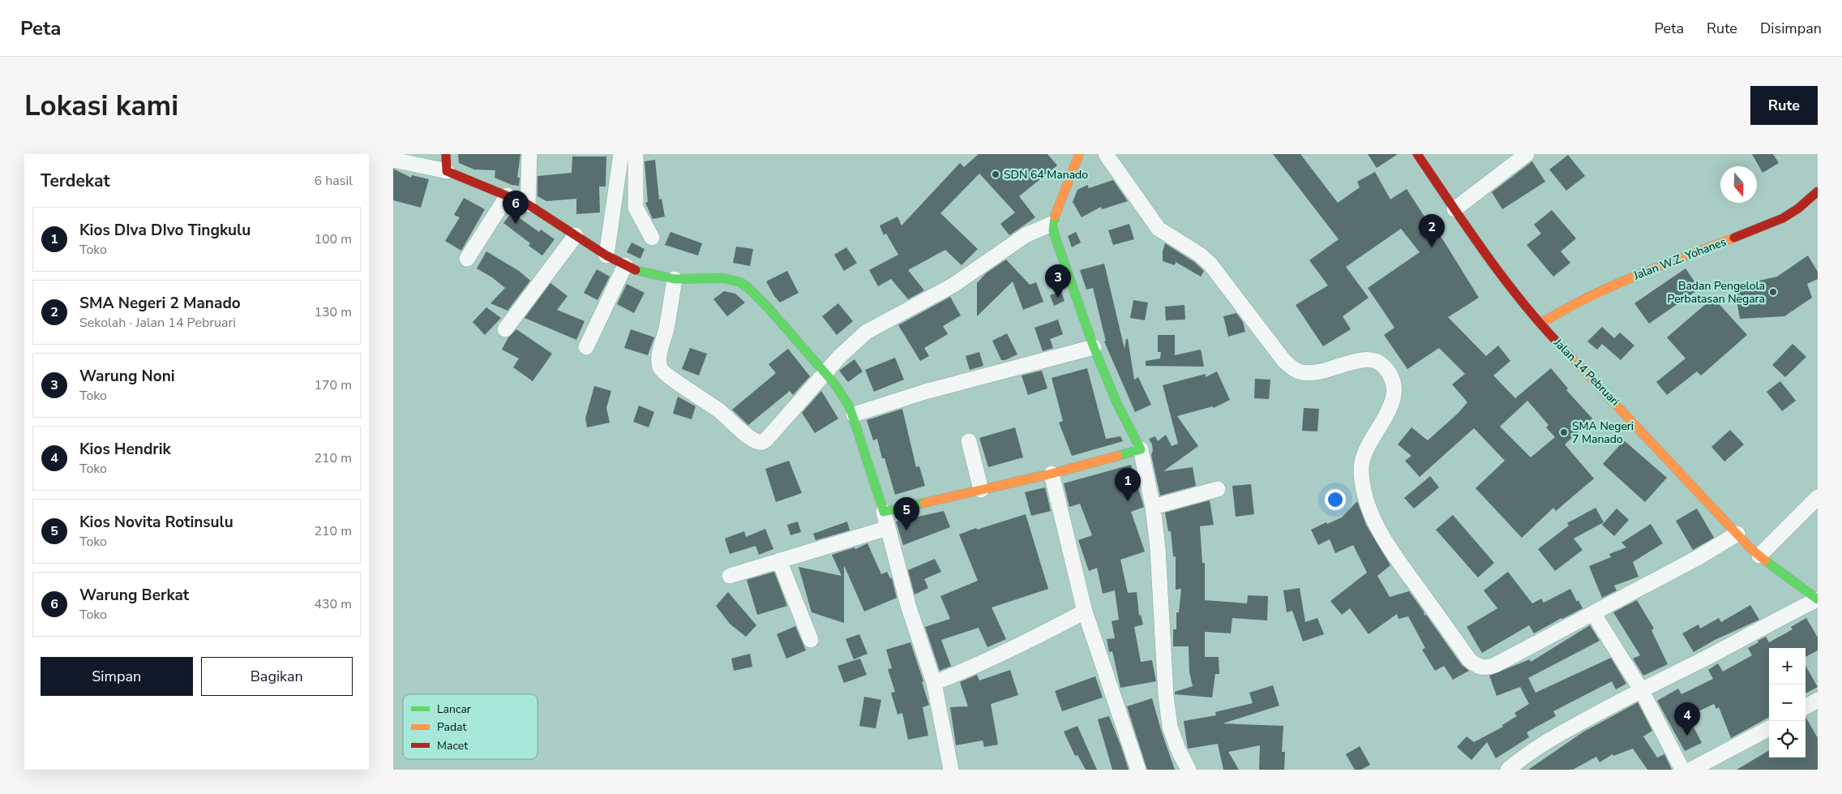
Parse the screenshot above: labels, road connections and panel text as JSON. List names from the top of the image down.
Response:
{
  "streets": {
    "street": ["Jalan W.Z. Yohanes", "Jalan 14 Pebruari"]
  },
  "crossings": [
    ["Jalan W.Z. Yohanes", "Jalan 14 Pebruari"]
  ],
  "places": ["SDN 64 Manado", "Badan Pengelola Perbatasan Negara", "SMA Negeri 7 Manado"],
  "legend": ["Lancar", "Padat", "Macet"],
  "north": "bottom",
  "page": {
    "header": "Peta",
    "nav": ["Peta", "Rute", "Disimpan"],
    "buttons": [
      "Rute",
      ["Simpan", "Bagikan"]
    ],
    "title": "Lokasi kami",
    "heading": ["Terdekat", "6 hasil"],
    "pins": [
      "6",
      "2",
      "3",
      "1",
      "5",
      "4"
    ],
    "list": [
      {
        "mark": "1",
        "name": "Kios DIva DIvo Tingkulu",
        "note": "Toko",
        "value": "100 m"
      },
      {
        "mark": "2",
        "name": "SMA Negeri 2 Manado",
        "note": "Sekolah · Jalan 14 Pebruari",
        "value": "130 m"
      },
      {
        "mark": "3",
        "name": "Warung Noni",
        "note": "Toko",
        "value": "170 m"
      },
      {
        "mark": "4",
        "name": "Kios Hendrik",
        "note": "Toko",
        "value": "210 m"
      },
      {
        "mark": "5",
        "name": "Kios Novita Rotinsulu",
        "note": "Toko",
        "value": "210 m"
      },
      {
        "mark": "6",
        "name": "Warung Berkat",
        "note": "Toko",
        "value": "430 m"
      }
    ],
    "map_buttons": ["+", "−"]
  }
}
